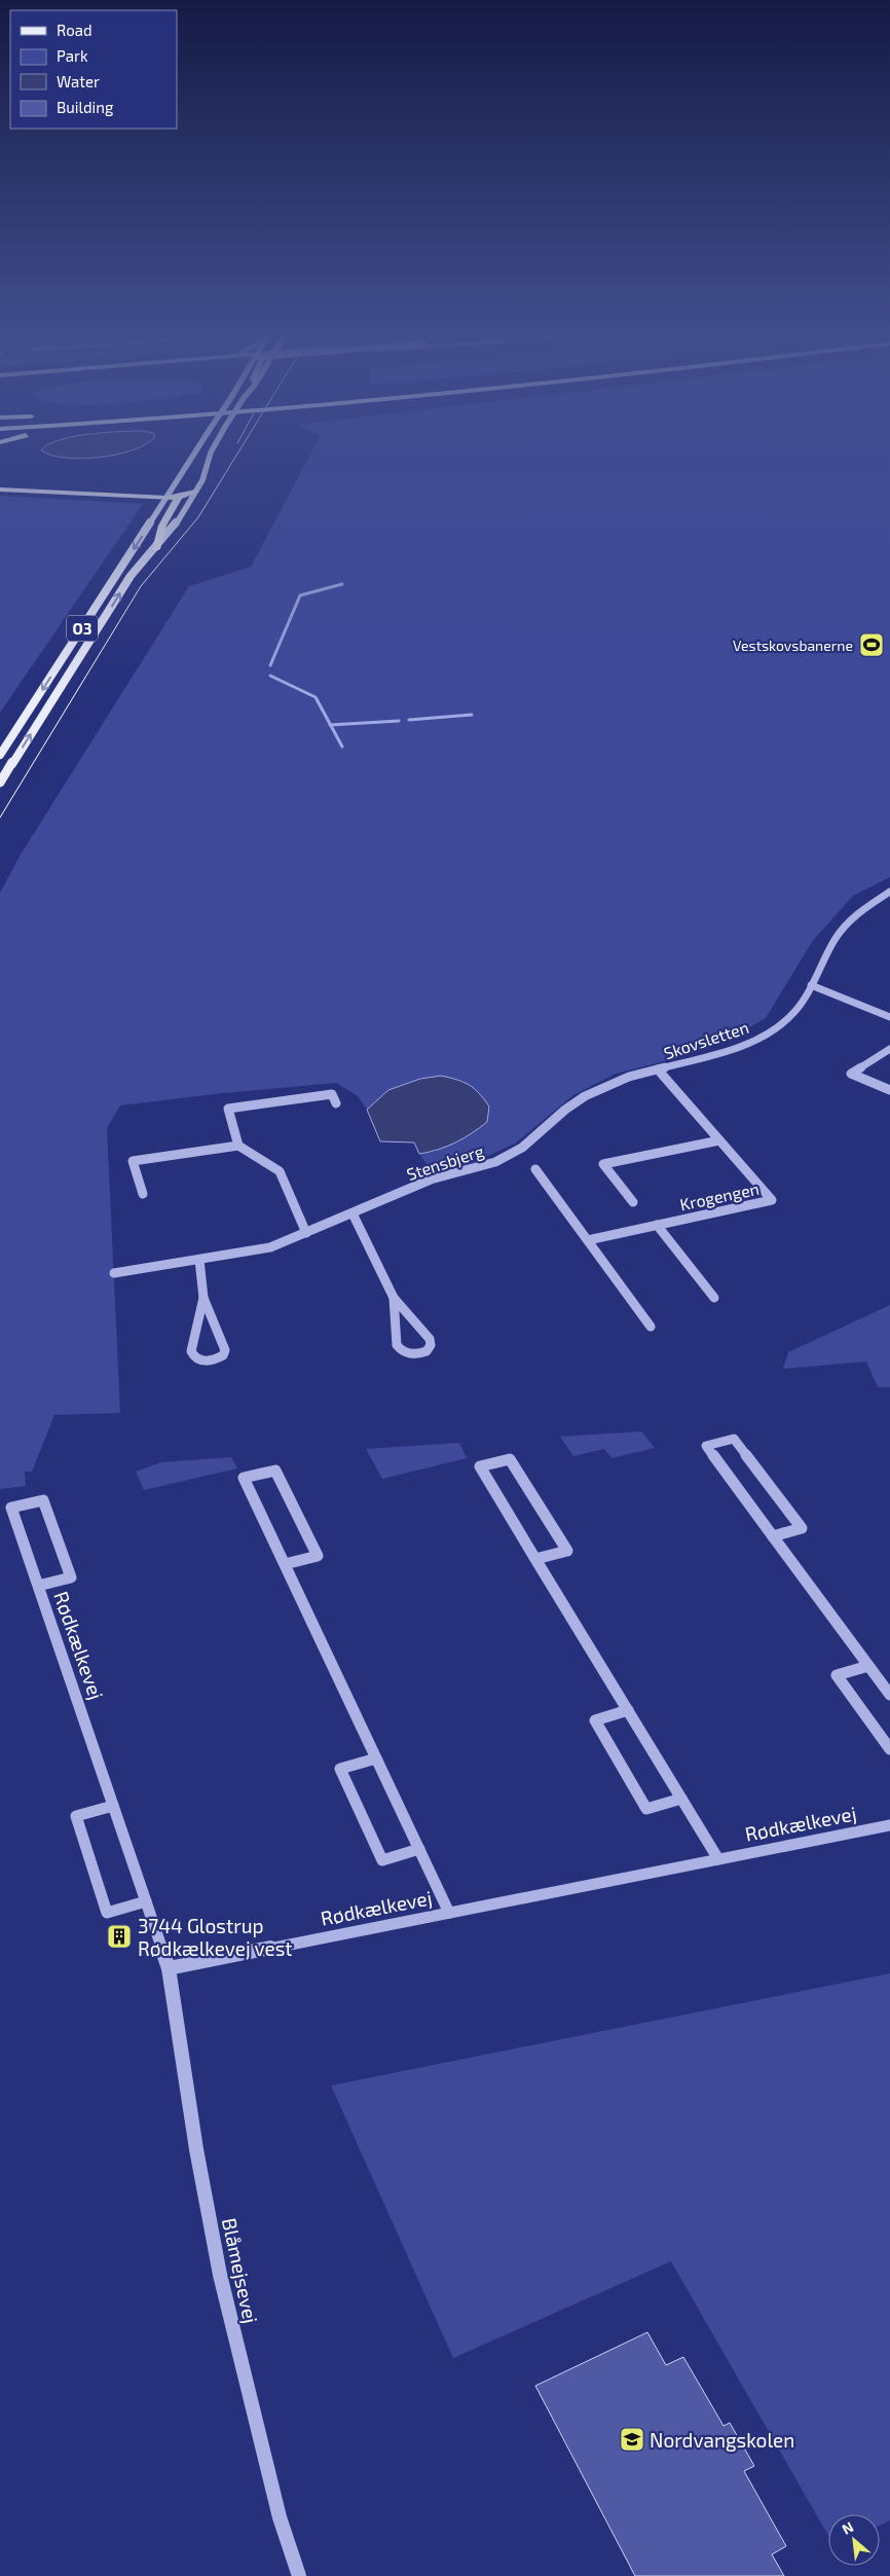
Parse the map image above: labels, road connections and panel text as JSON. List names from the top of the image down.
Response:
{
  "streets": {
    "main road": ["O3"],
    "street": [
      "Skovsletten",
      "Stensbjerg",
      "Krogengen",
      "Rødkælkevej",
      "Blåmejsevej"
    ]
  },
  "crossings": [
    ["Skovsletten", "Stensbjerg"],
    ["Skovsletten", "Krogengen"],
    ["Rødkælkevej", "Blåmejsevej"]
  ],
  "places": {
    "sports": ["Vestskovsbanerne"],
    "building": ["3744 Glostrup Rødkælkevej vest"],
    "school or university": ["Nordvangskolen"]
  },
  "legend": [
    "Road",
    "Park",
    "Water",
    "Building"
  ],
  "north": "top left"
}
